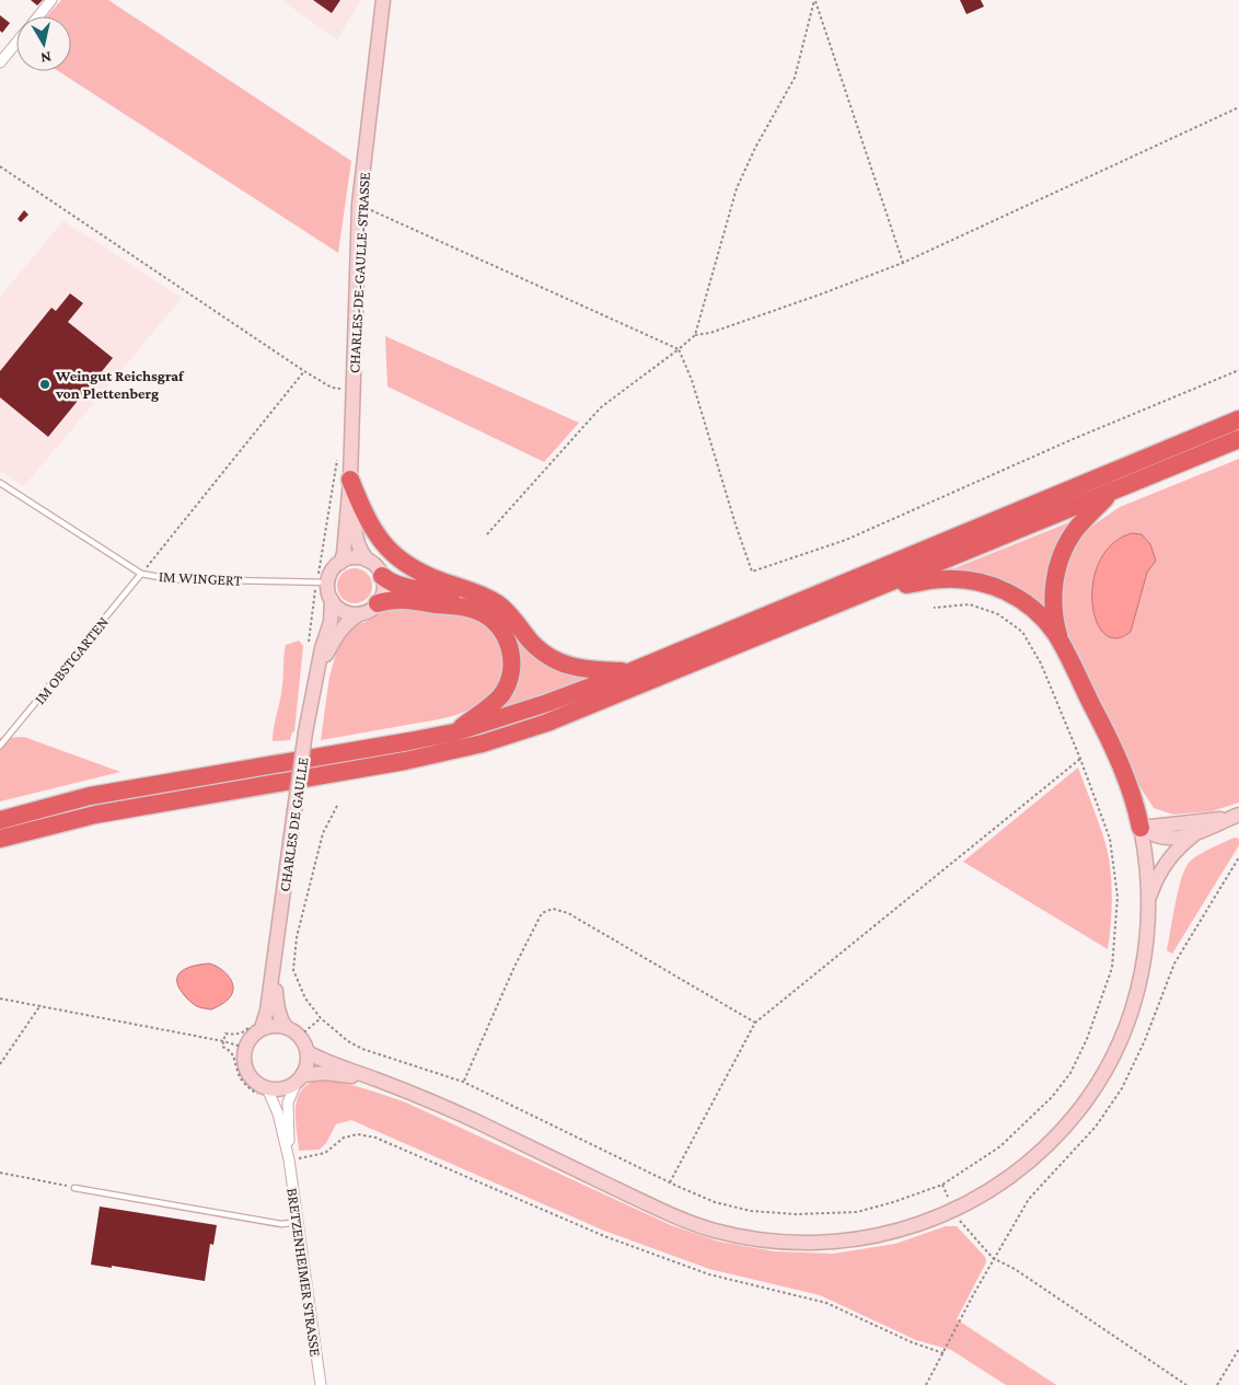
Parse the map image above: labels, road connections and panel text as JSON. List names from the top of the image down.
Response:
{
  "streets": {
    "street": ["CHARLES-DE-GAULLE-STRASSE", "CHARLES DE GAULLE", "BRETZENHEIMER STRASSE"],
    "lane": ["IM WINGERT", "IM OBSTGARTEN"]
  },
  "crossings": [
    ["CHARLES-DE-GAULLE-STRASSE", "IM WINGERT"],
    ["CHARLES-DE-GAULLE-STRASSE", "CHARLES DE GAULLE"],
    ["IM WINGERT", "IM OBSTGARTEN"],
    ["IM WINGERT", "CHARLES DE GAULLE"],
    ["CHARLES DE GAULLE", "BRETZENHEIMER STRASSE"]
  ],
  "places": ["Weingut Reichsgraf von Plettenberg"],
  "north": "bottom"
}
